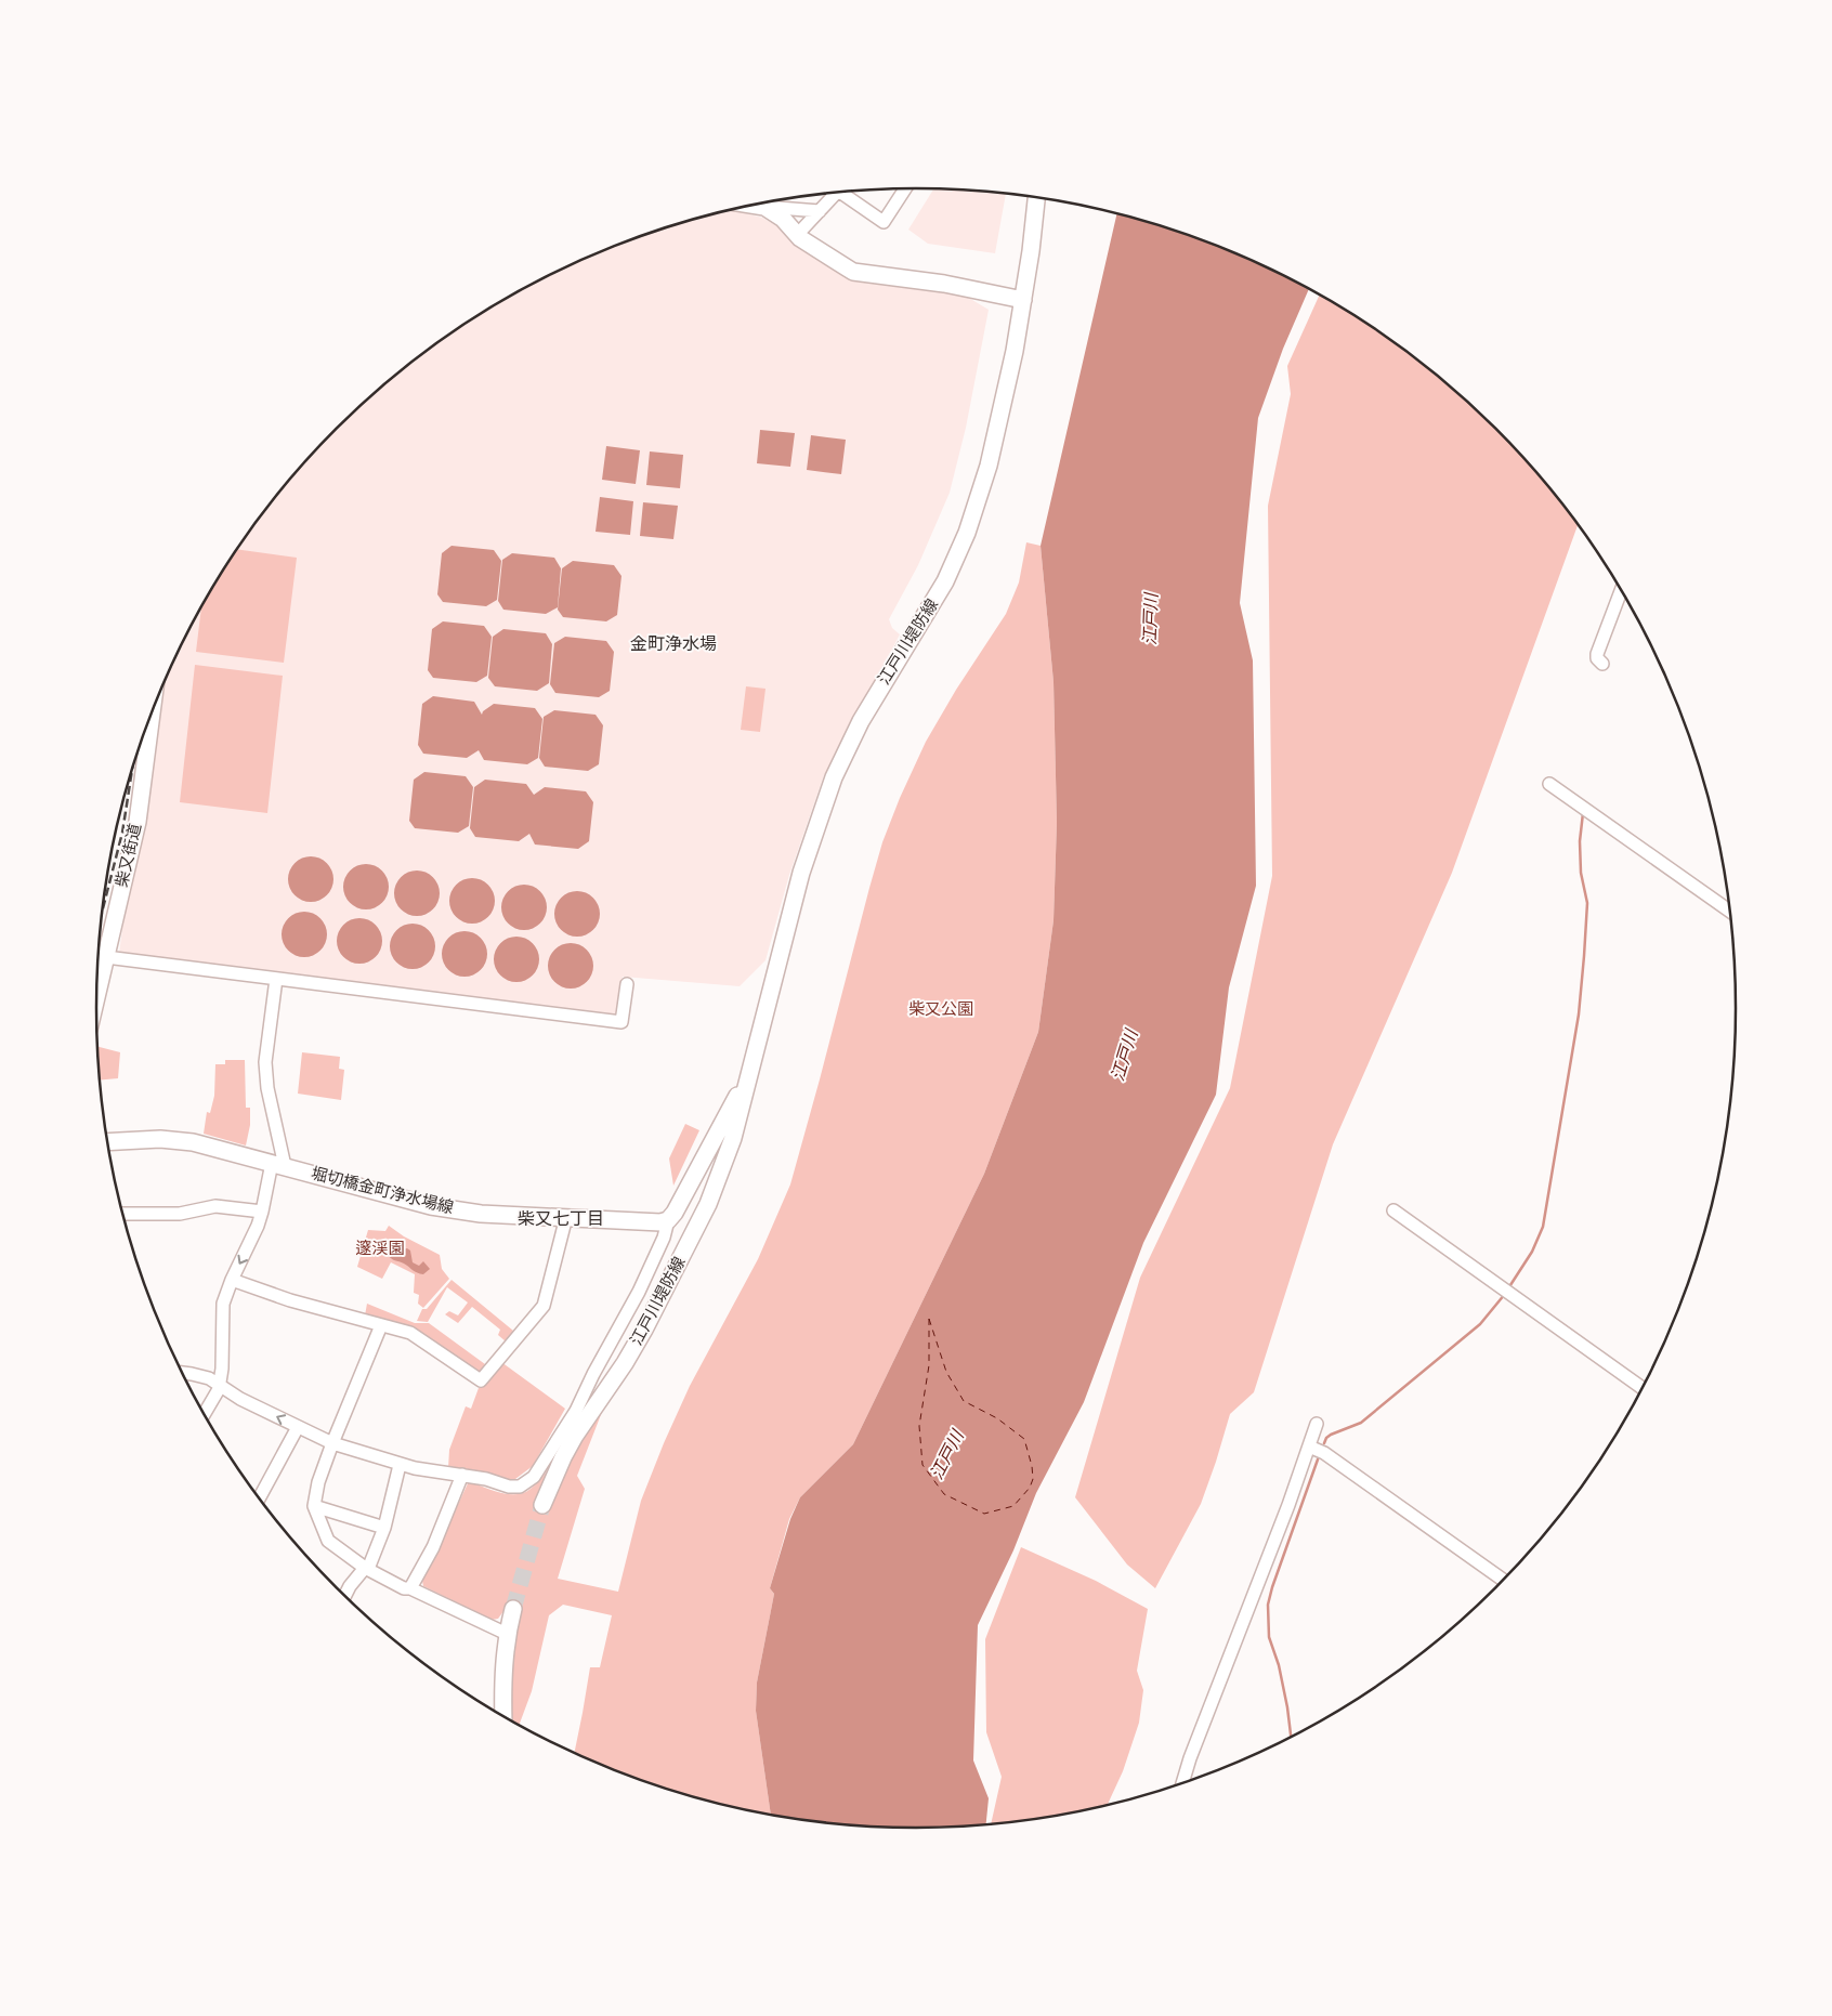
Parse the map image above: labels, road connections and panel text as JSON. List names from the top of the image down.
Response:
{
  "streets": {
    "main road": ["江戸川堤防線", "柴又街道", "堀切橋金町浄水場線"]
  },
  "crossings": [
    ["江戸川堤防線", "堀切橋金町浄水場線"]
  ],
  "districts": ["金町浄水場", "柴又七丁目"],
  "water": ["江戸川"],
  "parks": ["柴又公園", "邃渓園"]
}
